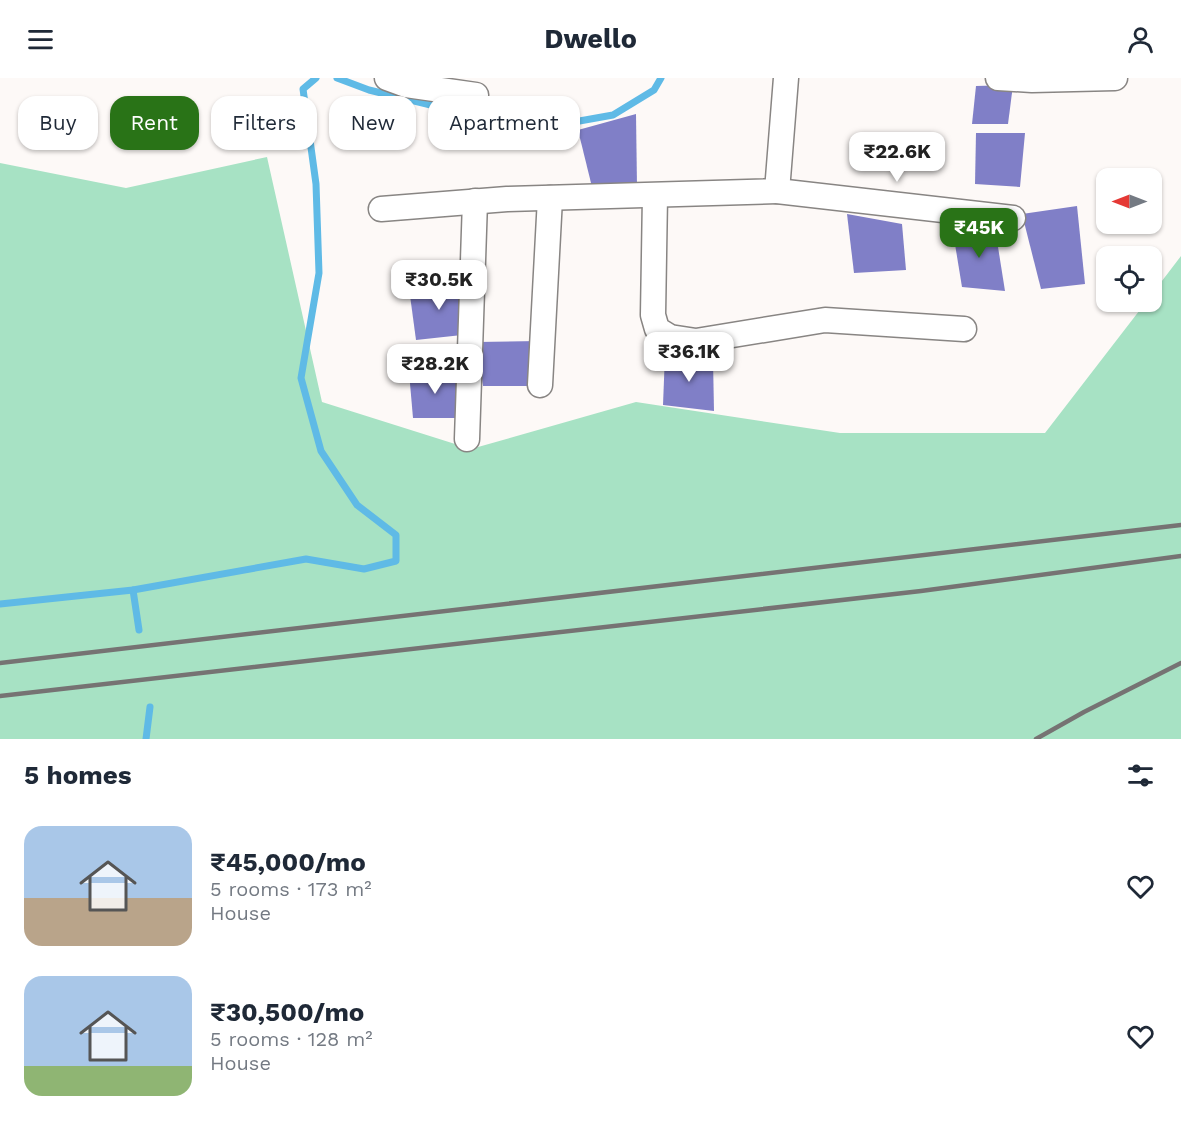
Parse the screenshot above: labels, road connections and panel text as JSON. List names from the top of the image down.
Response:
{
  "north": "left",
  "page": {
    "header": "Dwello",
    "chip": [
      "Buy",
      "Rent",
      "Filters",
      "New",
      "Apartment"
    ],
    "price": [
      "₹22.6K",
      "₹45K",
      "₹30.5K",
      "₹36.1K",
      "₹28.2K"
    ],
    "heading": "5 homes",
    "list": [
      {
        "name": "₹45,000/mo",
        "note": "5 rooms · 173 m² · House"
      },
      {
        "name": "₹30,500/mo",
        "note": "5 rooms · 128 m² · House"
      }
    ]
  }
}
